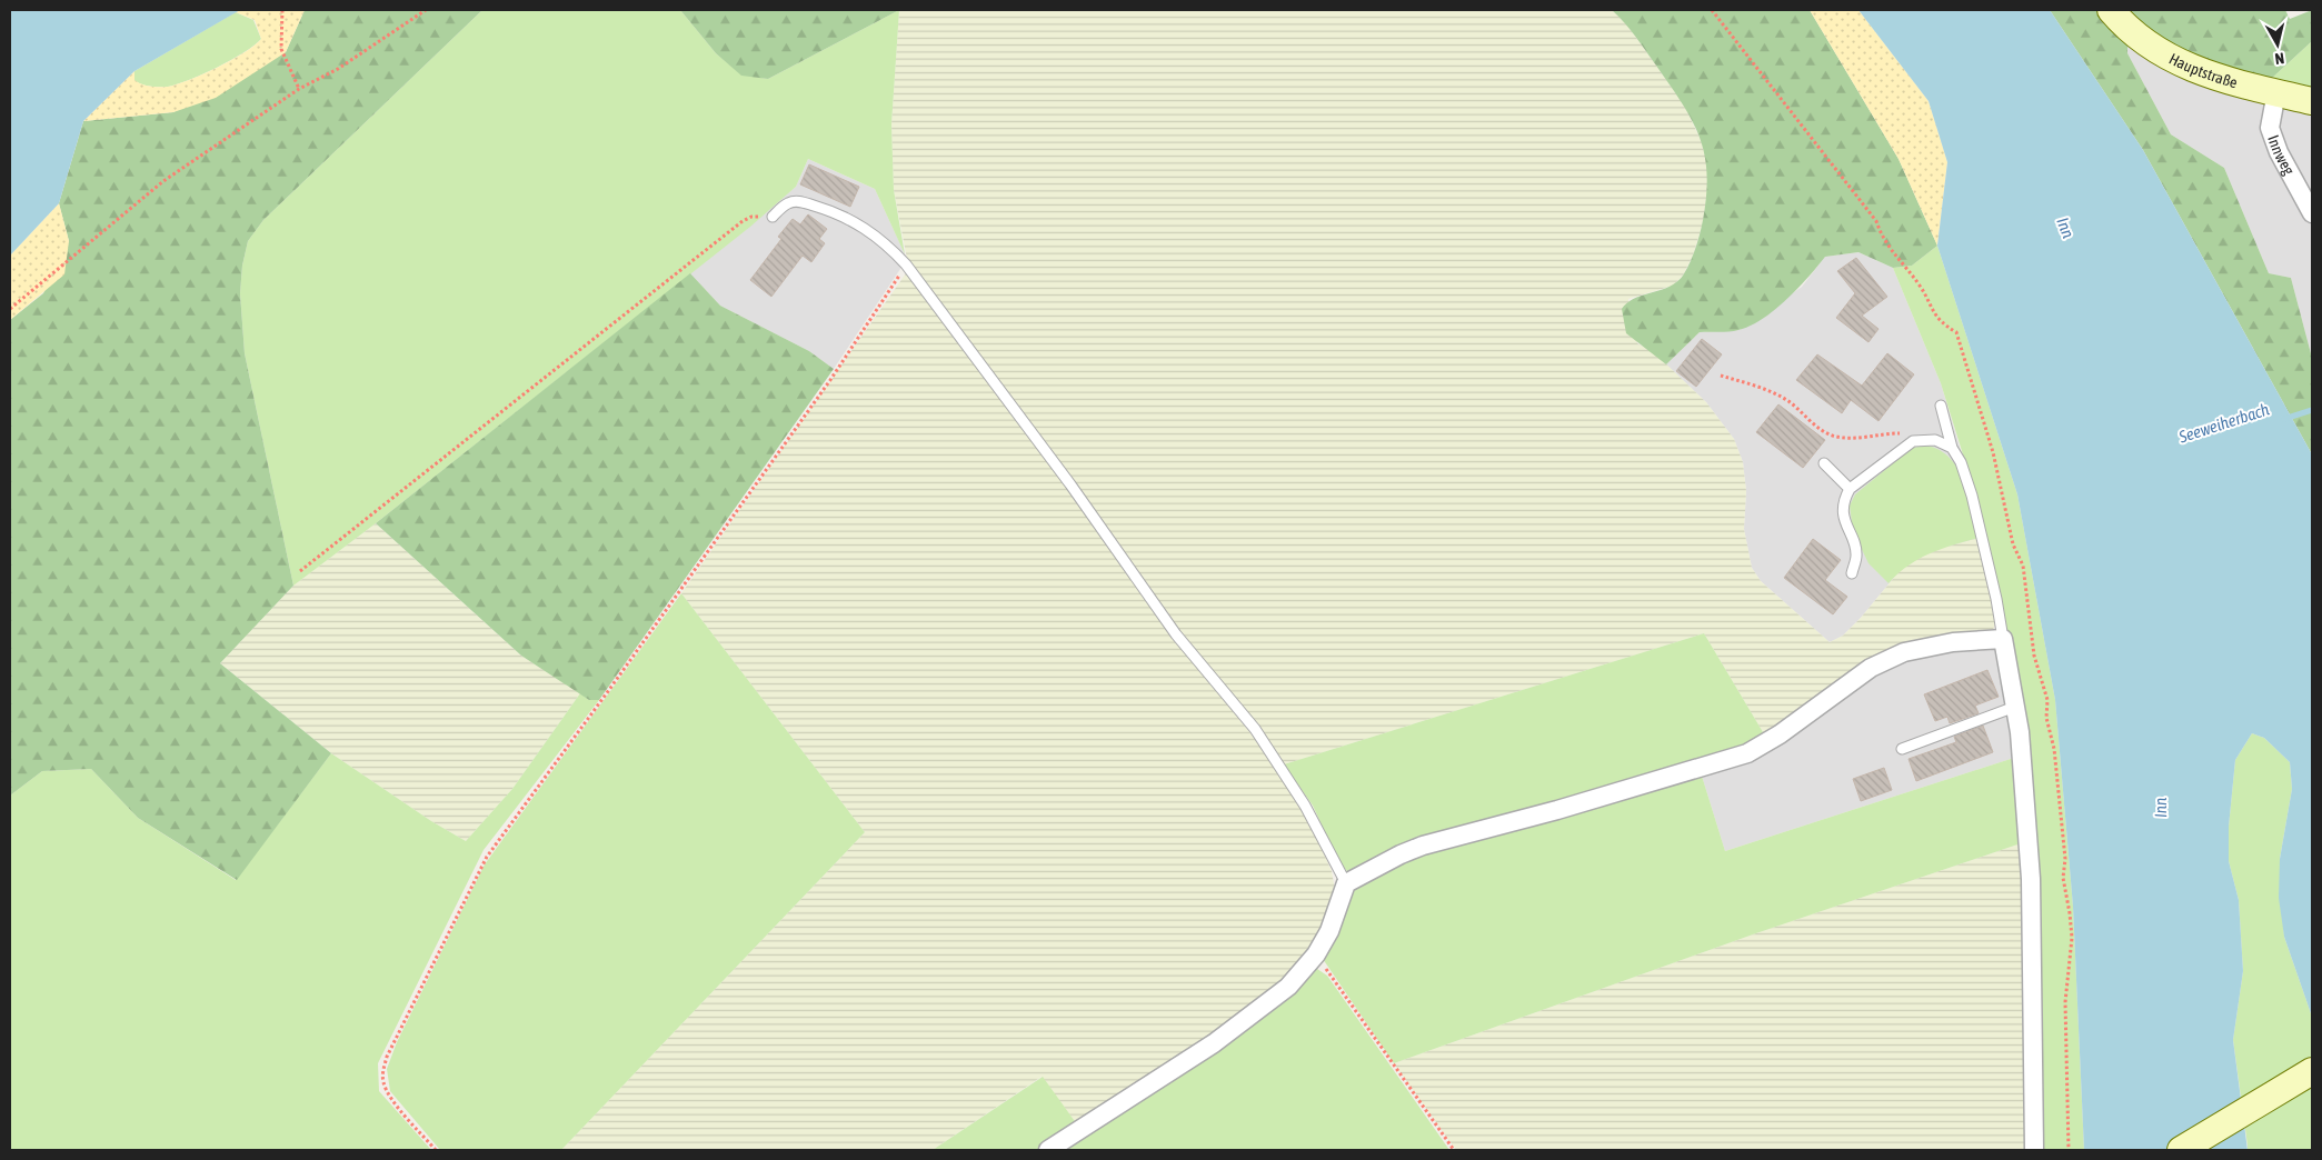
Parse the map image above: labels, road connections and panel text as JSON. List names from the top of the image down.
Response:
{
  "streets": {
    "street": ["Hauptstraße", "Innweg"]
  },
  "crossings": [
    ["Hauptstraße", "Innweg"]
  ],
  "water": ["Inn", "Seeweiherbach"],
  "north": "bottom"
}
